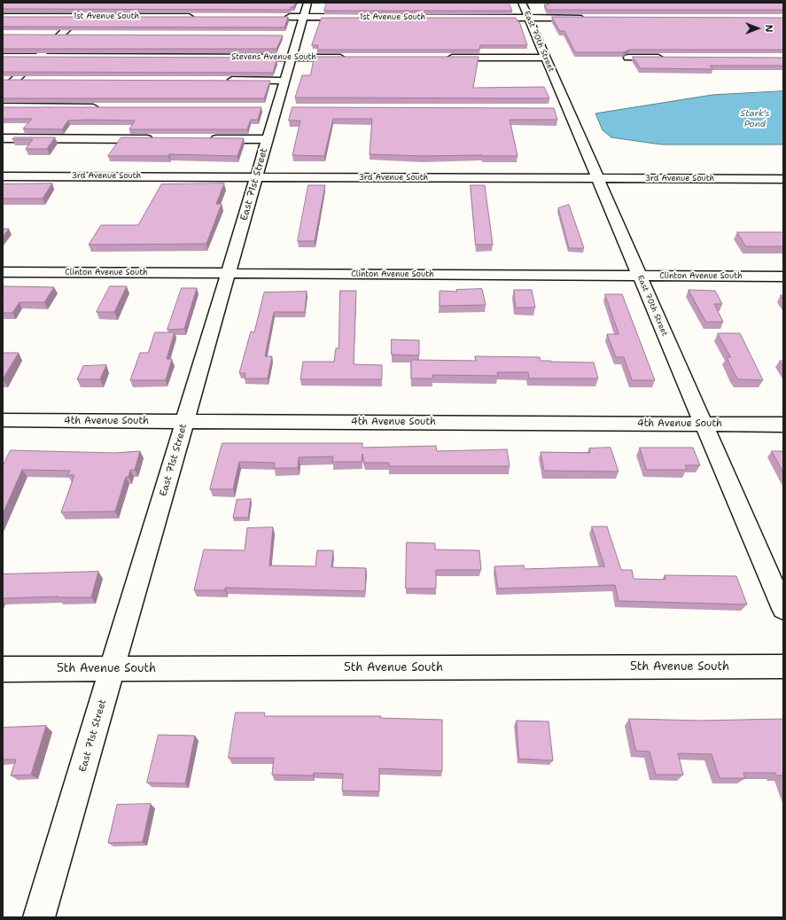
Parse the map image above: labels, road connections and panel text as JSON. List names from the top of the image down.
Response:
{
  "streets": {
    "street": [
      "1st Avenue South",
      "East 70th Street",
      "Stevens Avenue South",
      "3rd Avenue South",
      "East 71st Street",
      "Clinton Avenue South",
      "4th Avenue South",
      "5th Avenue South"
    ]
  },
  "crossings": [
    ["1st Avenue South", "East 70th Street"],
    ["1st Avenue South", "East 71st Street"],
    ["East 70th Street", "3rd Avenue South"],
    ["East 70th Street", "Clinton Avenue South"],
    ["East 70th Street", "4th Avenue South"],
    ["Stevens Avenue South", "East 71st Street"],
    ["3rd Avenue South", "East 71st Street"],
    ["East 71st Street", "Clinton Avenue South"],
    ["East 71st Street", "4th Avenue South"],
    ["East 71st Street", "5th Avenue South"]
  ],
  "water": ["Stark's Pond"],
  "north": "right"
}
